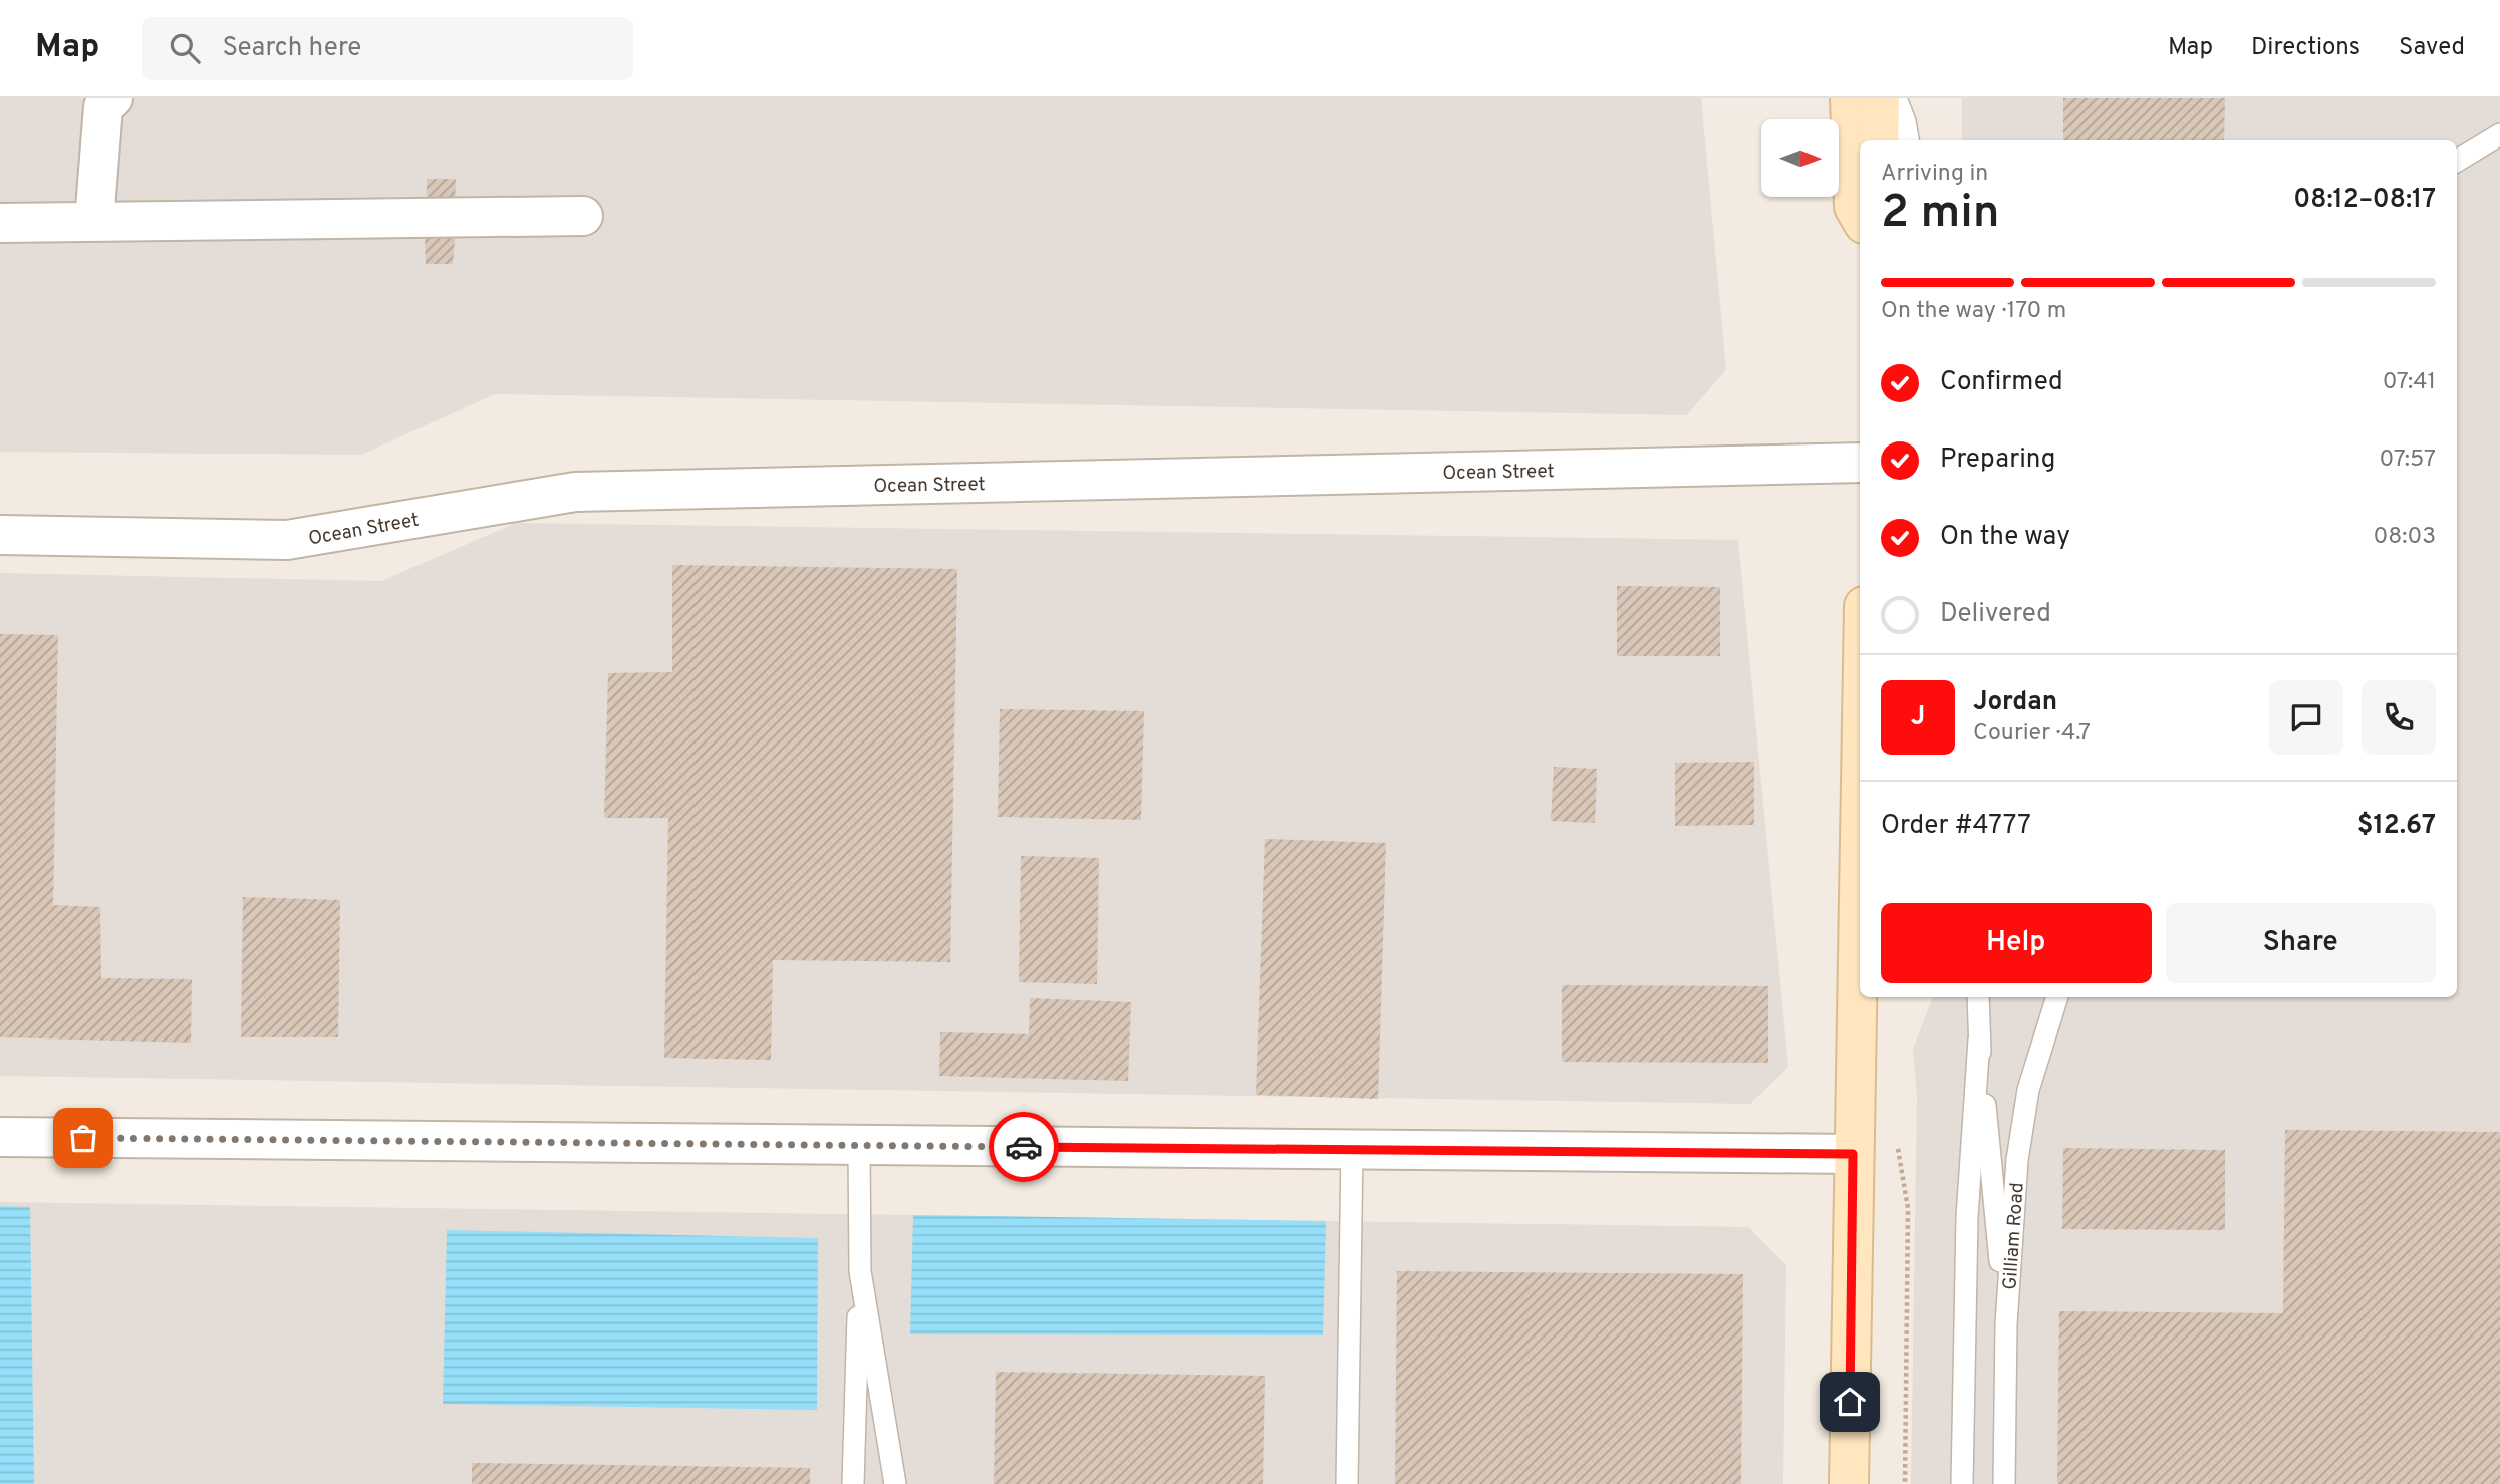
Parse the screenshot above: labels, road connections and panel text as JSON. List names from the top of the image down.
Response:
{
  "streets": {
    "street": ["Ocean Street"],
    "lane": ["Gilliam Road"]
  },
  "north": "right",
  "page": {
    "header": "Map",
    "search": "Search here",
    "nav": ["Map", "Directions", "Saved"],
    "heading": ["2 min", "Arriving in", "08:12–08:17"],
    "panel": [
      "Jordan",
      "Courier · 4.7",
      "Order #4777",
      "$12.67"
    ],
    "bar": "On the way · 170 m",
    "list": [
      ["Confirmed", "07:41"],
      ["Preparing", "07:57"],
      ["On the way", "08:03"],
      "Delivered"
    ],
    "round": "J",
    "buttons": ["Help", "Share"]
  }
}
